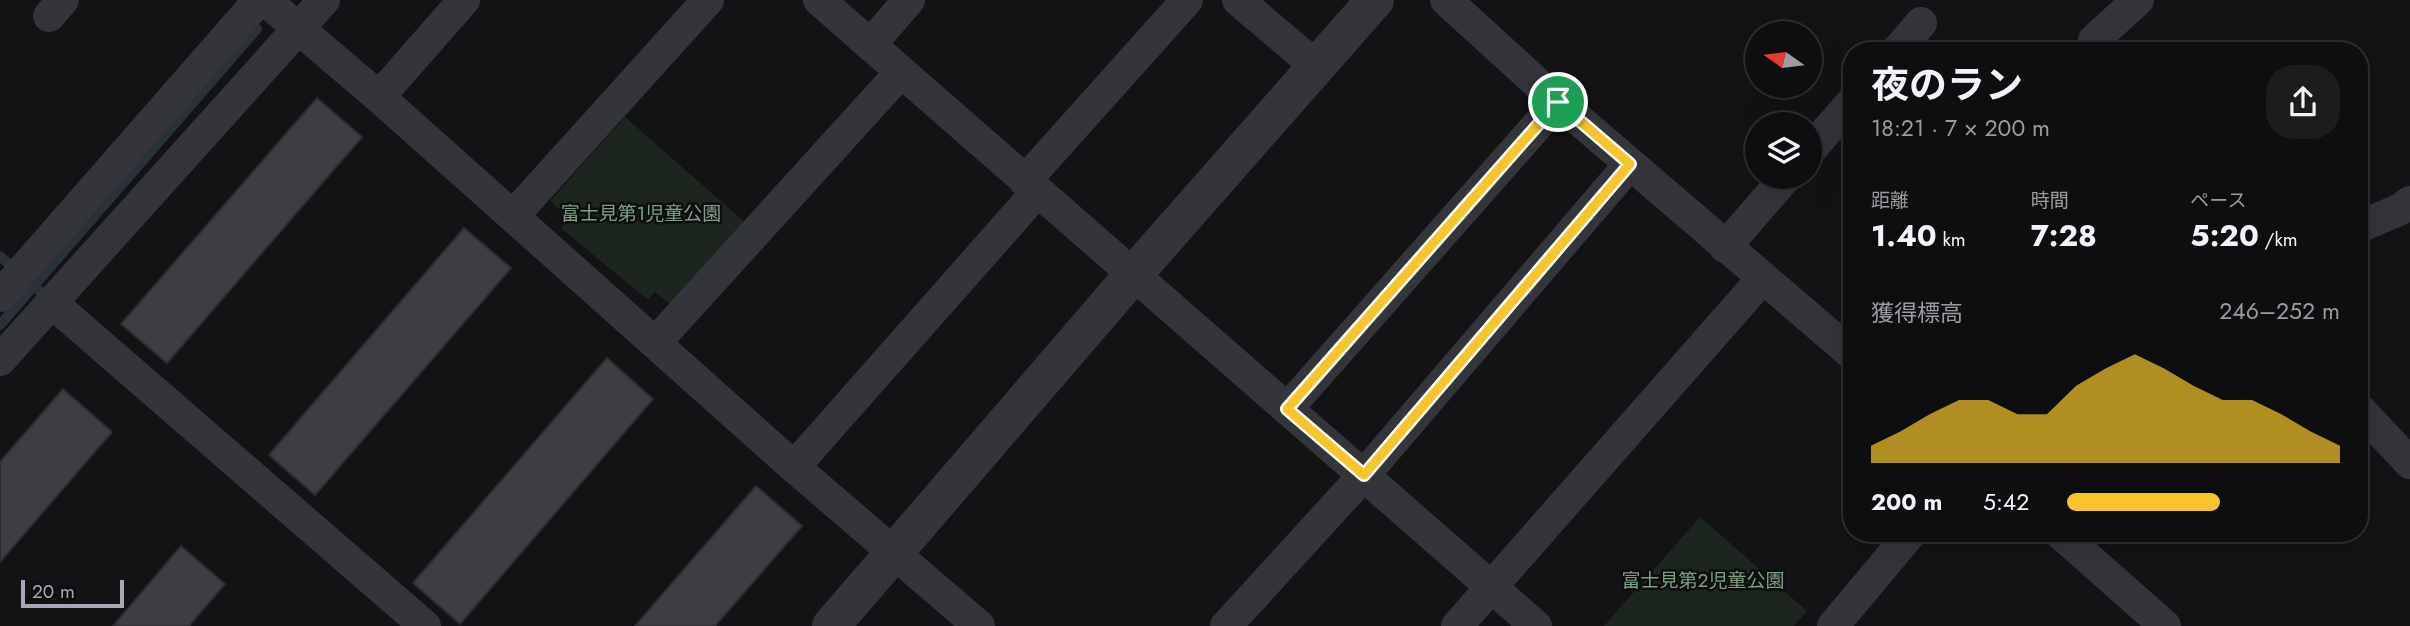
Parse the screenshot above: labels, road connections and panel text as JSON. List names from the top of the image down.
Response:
{
  "parks": ["富士見第1児童公園", "富士見第2児童公園"],
  "scale_bar": "20 m",
  "north": "left",
  "page": {
    "heading": ["夜のラン", "18:21 · 7 × 200 m"],
    "stats": [
      ["距離", "1.40 km"],
      ["時間", "7:28"],
      ["ペース", "5:20 /km"]
    ],
    "chart": ["獲得標高", "246–252 m"],
    "list": [
      {
        "name": "200 m",
        "note": "5:42"
      }
    ],
    "scale": "20 m"
  }
}
